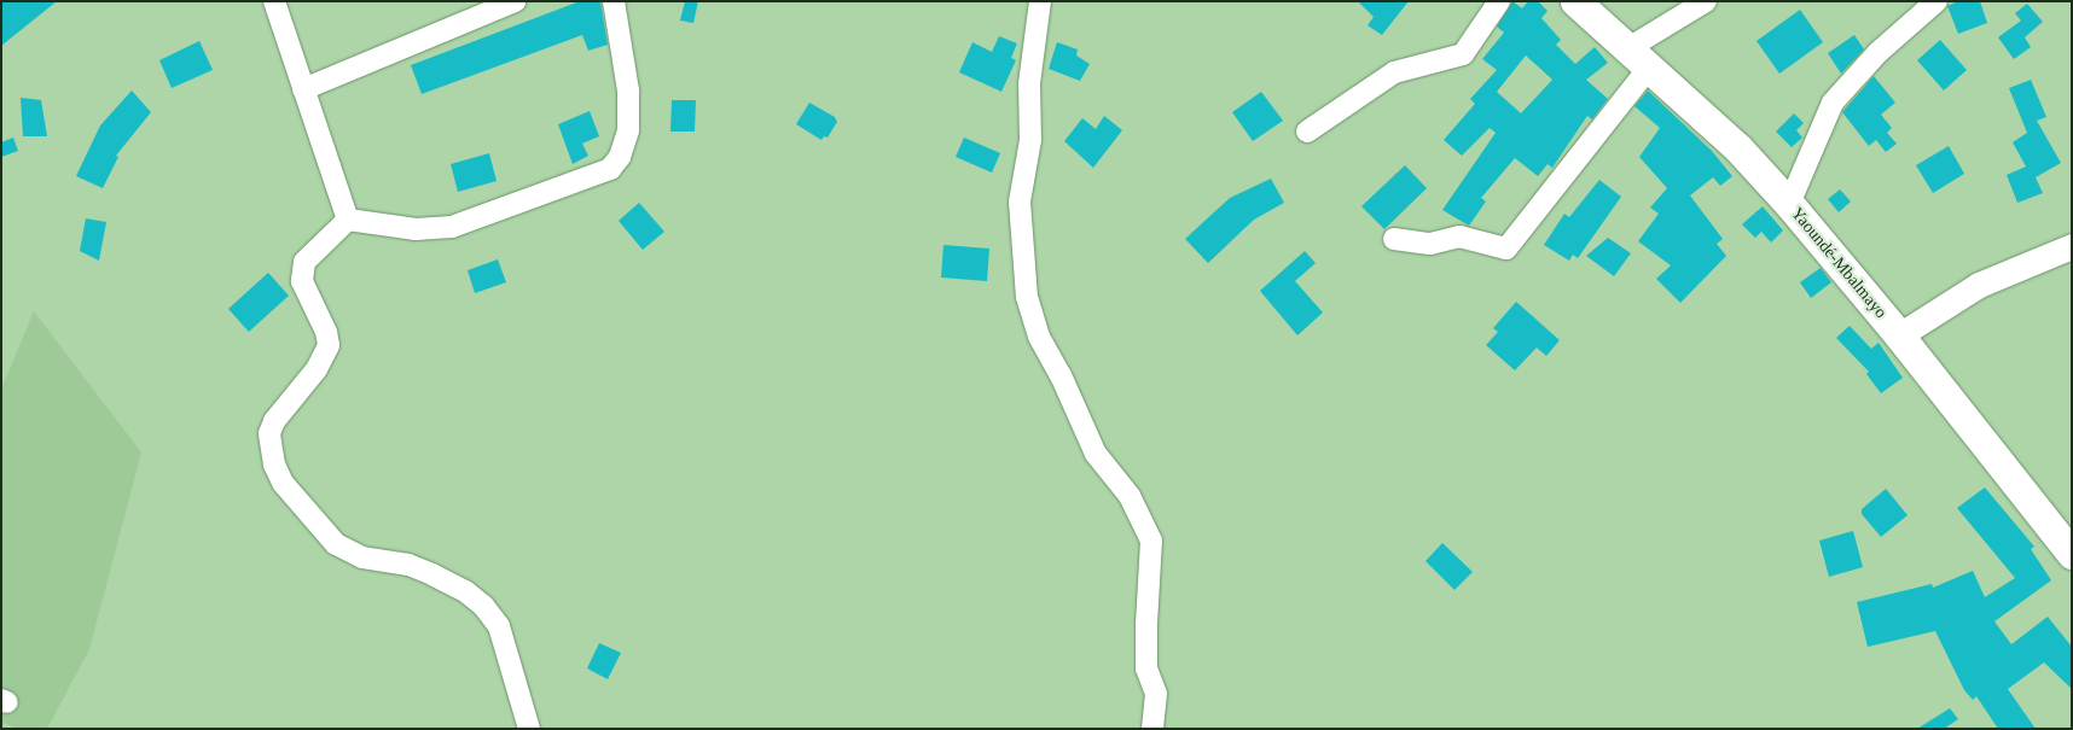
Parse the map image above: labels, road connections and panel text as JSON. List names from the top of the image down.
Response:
{
  "streets": {
    "highway": ["Yaoundé-Mbalmayo"]
  }
}
